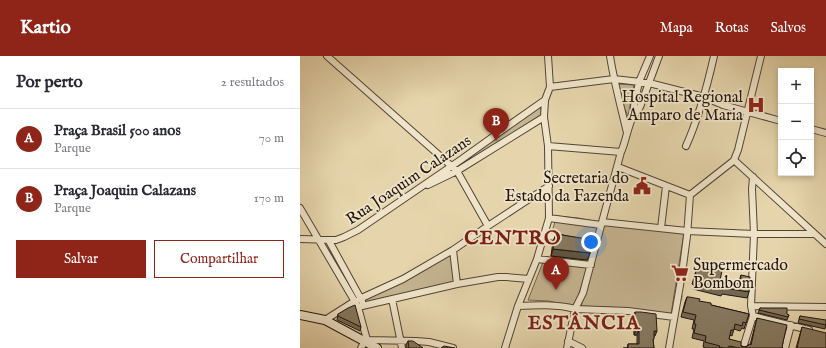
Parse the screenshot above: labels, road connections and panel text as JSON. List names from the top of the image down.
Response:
{
  "streets": {
    "street": ["Rua Joaquim Calazans"]
  },
  "districts": ["CENTRO", "ESTÂNCIA"],
  "places": {
    "hospital": ["Hospital Regional Amparo de Maria"],
    "public building": ["Secretaria do Estado da Fazenda"],
    "supermarket": ["Supermercado Bombom"]
  },
  "page": {
    "header": "Kartio",
    "nav": ["Mapa", "Rotas", "Salvos"],
    "heading": ["Por perto", "2 resultados"],
    "map_buttons": ["+", "−"],
    "list": [
      {
        "mark": "A",
        "name": "Praça Brasil 500 anos",
        "note": "Parque",
        "value": "70 m"
      },
      {
        "mark": "B",
        "name": "Praça Joaquin Calazans",
        "note": "Parque",
        "value": "170 m"
      }
    ],
    "pins": ["B", "A"],
    "buttons": ["Salvar", "Compartilhar"]
  }
}
